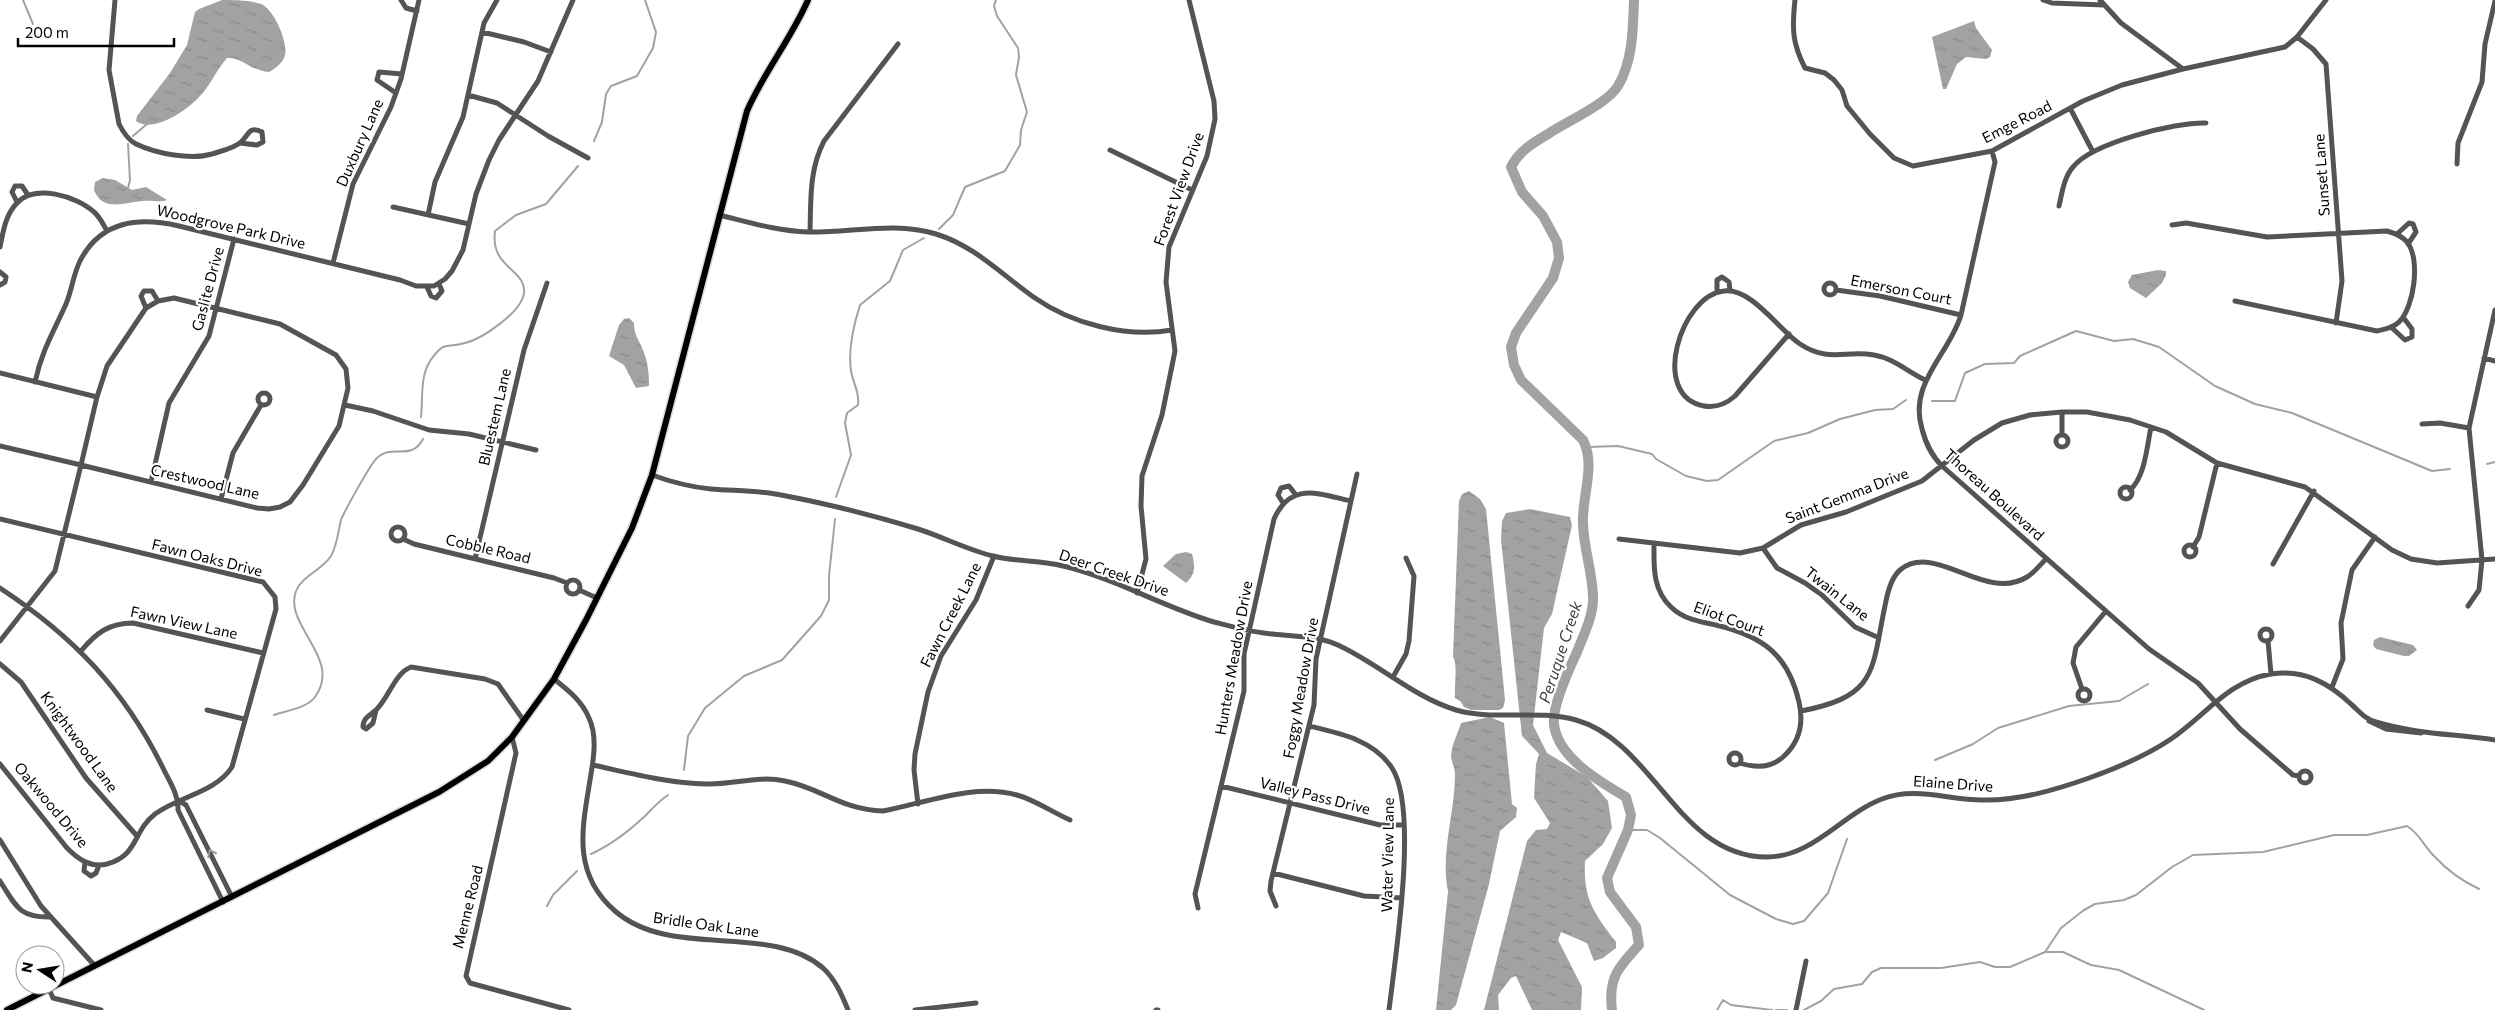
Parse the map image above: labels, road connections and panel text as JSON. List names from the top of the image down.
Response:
{
  "streets": {
    "street": [
      "Emge Road",
      "Duxbury Lane",
      "Sunset Lane",
      "Forest View Drive",
      "Woodgrove Park Drive",
      "Gaslite Drive",
      "Emerson Court",
      "Bluestem Lane",
      "Crestwood Lane",
      "Thoreau Boulevard",
      "Saint Gemma Drive",
      "Cobble Road",
      "Fawn Oaks Drive",
      "Deer Creek Drive",
      "Twain Lane",
      "Fawn Creek Lane",
      "Eliot Court",
      "Fawn View Lane",
      "Hunters Meadow Drive",
      "Foggy Meadow Drive",
      "Knightwood Lane",
      "Elaine Drive",
      "Valley Pass Drive",
      "Oakwood Drive",
      "Water View Lane",
      "Menne Road",
      "Bridle Oak Lane"
    ]
  },
  "crossings": [
    ["Emge Road", "Sunset Lane"],
    ["Emge Road", "Thoreau Boulevard"],
    ["Duxbury Lane", "Woodgrove Park Drive"],
    ["Forest View Drive", "Deer Creek Drive"],
    ["Woodgrove Park Drive", "Gaslite Drive"],
    ["Gaslite Drive", "Crestwood Lane"],
    ["Emerson Court", "Thoreau Boulevard"],
    ["Bluestem Lane", "Cobble Road"],
    ["Crestwood Lane", "Fawn Oaks Drive"],
    ["Thoreau Boulevard", "Saint Gemma Drive"],
    ["Thoreau Boulevard", "Elaine Drive"],
    ["Saint Gemma Drive", "Twain Lane"],
    ["Saint Gemma Drive", "Eliot Court"],
    ["Fawn Oaks Drive", "Fawn View Lane"],
    ["Deer Creek Drive", "Fawn Creek Lane"],
    ["Deer Creek Drive", "Hunters Meadow Drive"],
    ["Deer Creek Drive", "Foggy Meadow Drive"],
    ["Deer Creek Drive", "Elaine Drive"],
    ["Hunters Meadow Drive", "Foggy Meadow Drive"],
    ["Hunters Meadow Drive", "Valley Pass Drive"],
    ["Foggy Meadow Drive", "Valley Pass Drive"],
    ["Foggy Meadow Drive", "Water View Lane"],
    ["Valley Pass Drive", "Water View Lane"]
  ],
  "water": ["Peruque Creek"],
  "scale_bar": "200 m",
  "north": "left"
}
